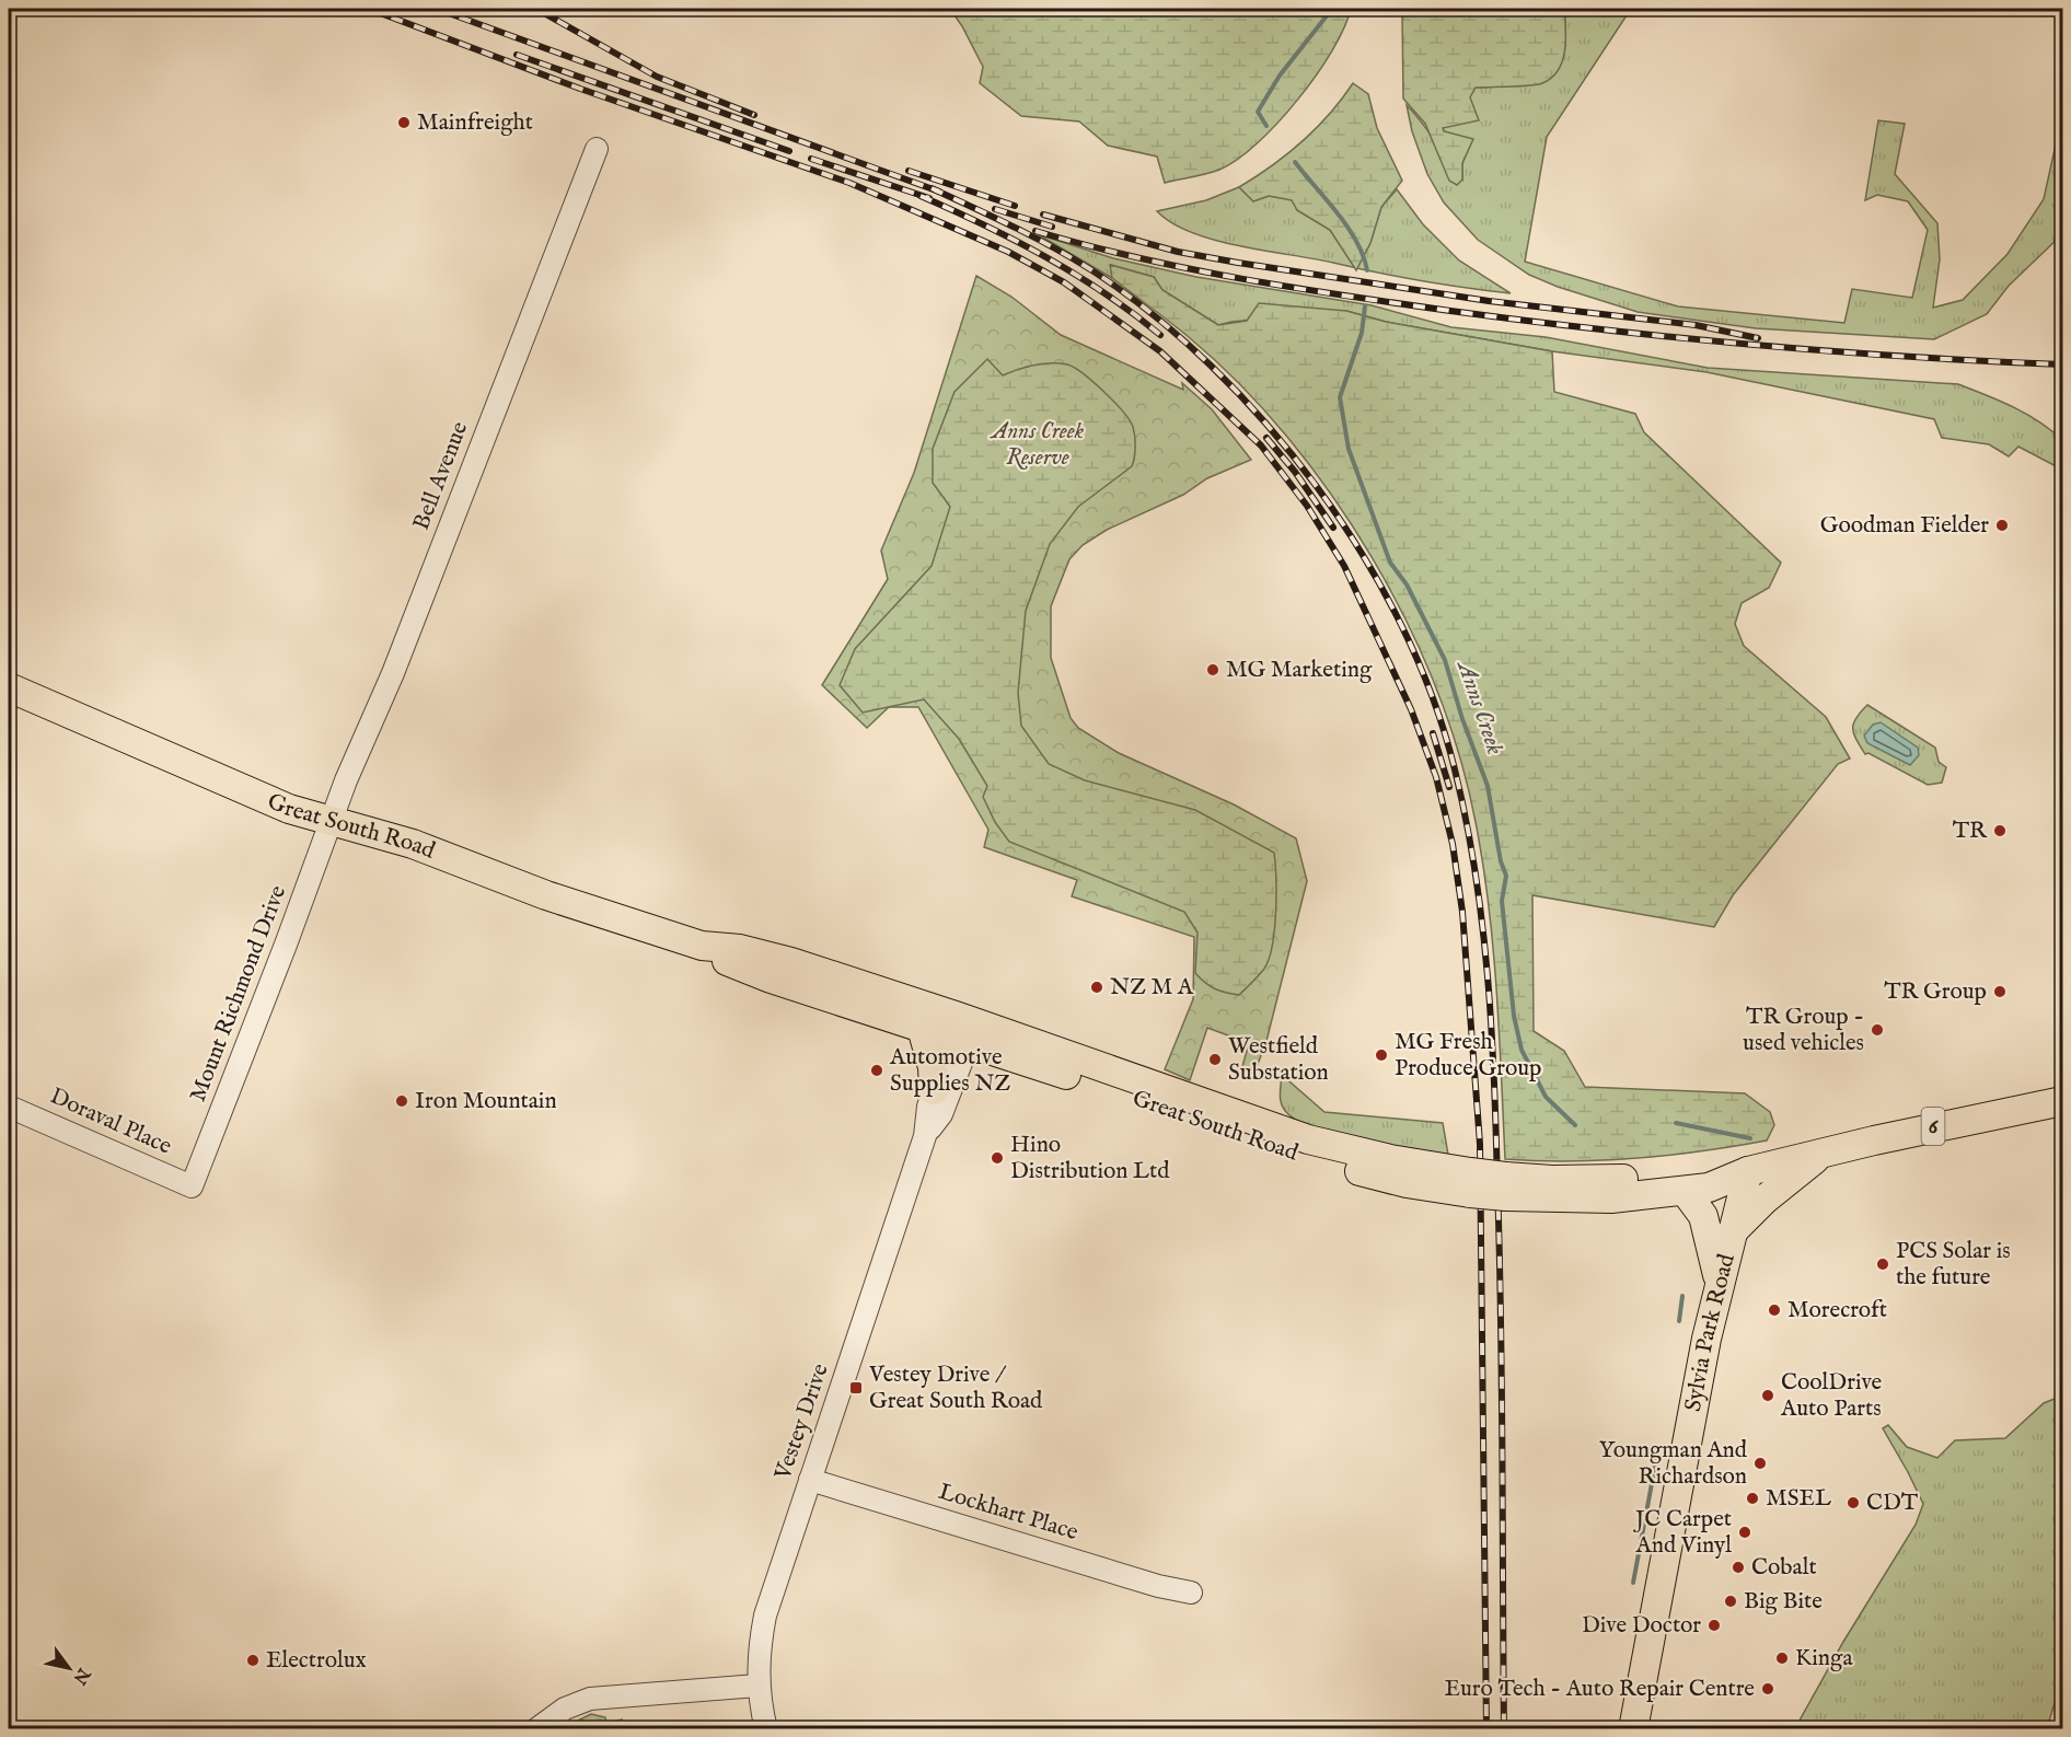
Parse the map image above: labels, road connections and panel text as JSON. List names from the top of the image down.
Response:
{
  "streets": {
    "main road": ["Great South Road", "6", "Sylvia Park Road"],
    "street": [
      "Bell Avenue",
      "Mount Richmond Drive",
      "Doraval Place",
      "Vestey Drive",
      "Lockhart Place"
    ]
  },
  "crossings": [
    ["Bell Avenue", "Great South Road"],
    ["Bell Avenue", "Mount Richmond Drive"],
    ["Great South Road", "Mount Richmond Drive"],
    ["Great South Road", "Sylvia Park Road"],
    ["Great South Road", "Vestey Drive"],
    ["Mount Richmond Drive", "Doraval Place"],
    ["Vestey Drive", "Lockhart Place"]
  ],
  "water": ["Anns Creek"],
  "parks": ["Anns Creek Reserve"],
  "places": {
    "other": [
      "Mainfreight",
      "Goodman Fielder",
      "MG Marketing",
      "TR",
      "NZ M A",
      "TR Group",
      "TR Group - used vehicles",
      "MG Fresh Produce Group",
      "Westfield Substation",
      "Automotive Supplies NZ",
      "Iron Mountain",
      "Hino Distribution Ltd",
      "PCS Solar is the future",
      "Morecroft",
      "CoolDrive Auto Parts",
      "Youngman And Richardson",
      "MSEL",
      "CDT",
      "JC Carpet And Vinyl",
      "Cobalt",
      "Big Bite",
      "Dive Doctor",
      "Kinga",
      "Electrolux",
      "Euro Tech - Auto Repair Centre"
    ],
    "transit": ["Vestey Drive / Great South Road"]
  },
  "north": "bottom right"
}
